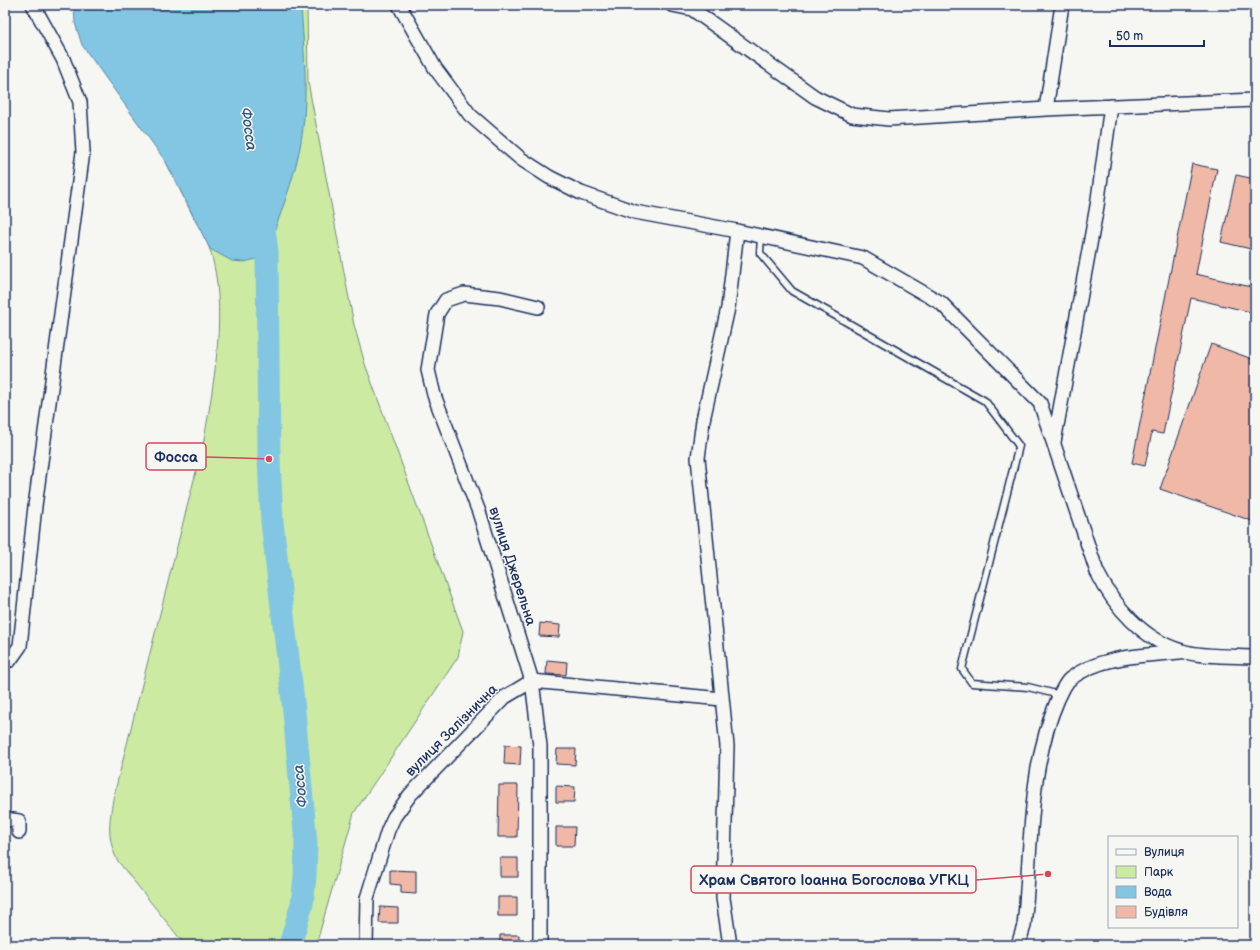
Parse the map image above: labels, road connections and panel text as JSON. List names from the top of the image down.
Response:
{
  "streets": {
    "street": ["вулиця Джерельна", "вулиця Залізнична"]
  },
  "crossings": [
    ["вулиця Джерельна", "вулиця Залізнична"]
  ],
  "water": ["Фосса"],
  "places": ["Фосса", "Храм Святого Іоанна Богослова УГКЦ"],
  "legend": [
    "Вулиця",
    "Парк",
    "Вода",
    "Будівля"
  ],
  "scale_bar": "50 m"
}
